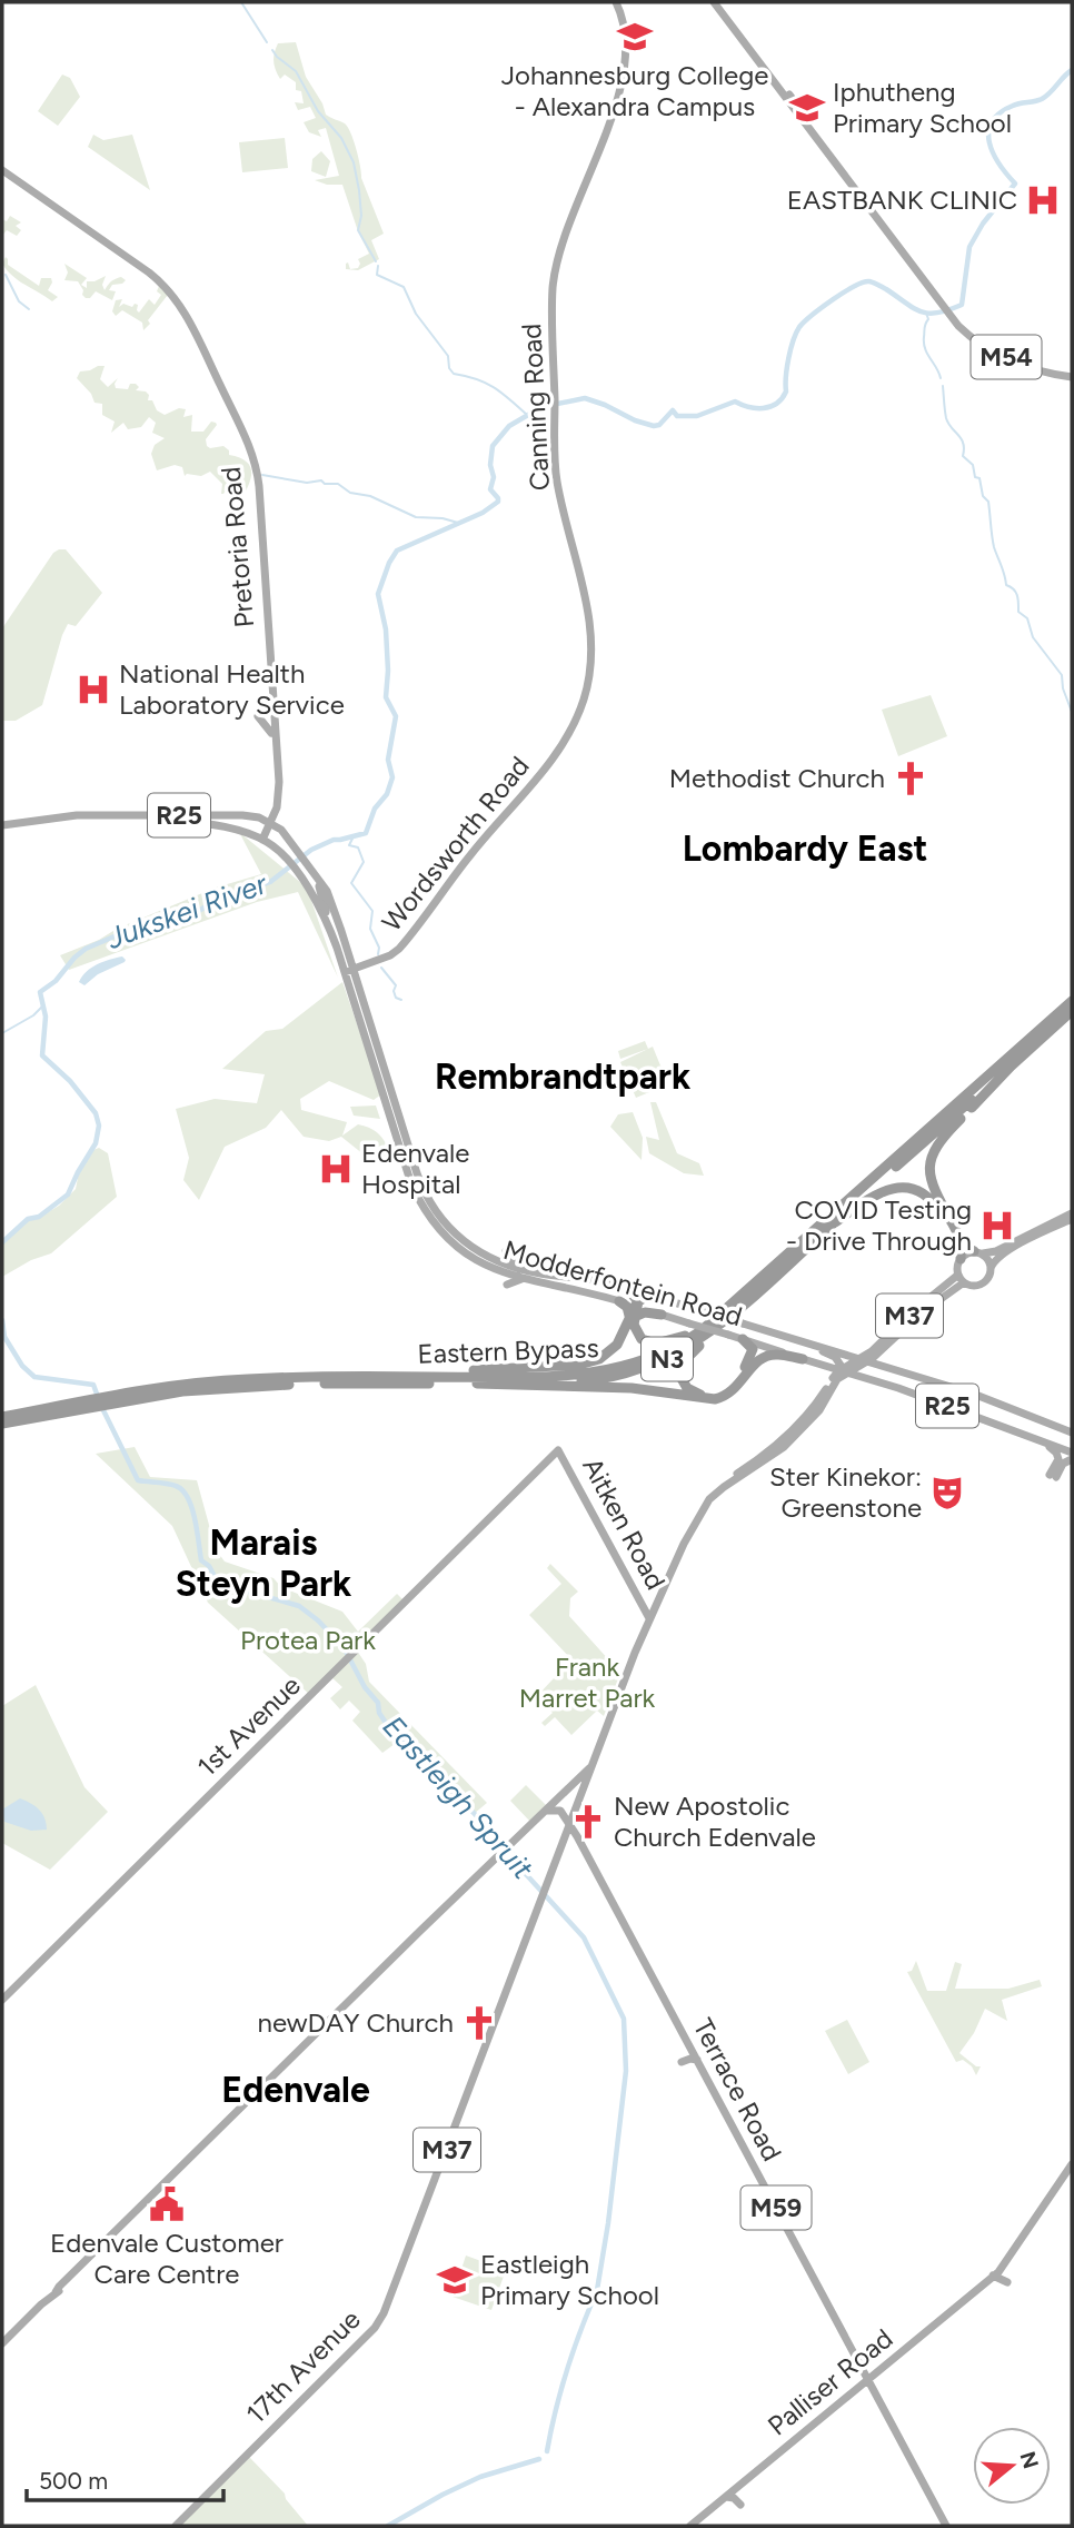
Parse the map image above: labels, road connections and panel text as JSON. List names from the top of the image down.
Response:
{
  "streets": {
    "highway": ["Eastern Bypass", "N3"],
    "main road": [
      "M54",
      "Canning Road",
      "Pretoria Road",
      "R25",
      "Wordsworth Road",
      "Modderfontein Road",
      "M37",
      "Aitken Road",
      "1st Avenue",
      "Terrace Road",
      "M59",
      "17th Avenue",
      "Palliser Road"
    ]
  },
  "crossings": [
    ["Canning Road", "Wordsworth Road"],
    ["Pretoria Road", "Modderfontein Road"],
    ["Wordsworth Road", "Modderfontein Road"],
    ["Modderfontein Road", "M37"],
    ["M37", "Aitken Road"],
    ["M37", "17th Avenue"],
    ["Aitken Road", "1st Avenue"],
    ["Terrace Road", "Palliser Road"]
  ],
  "districts": [
    "Lombardy East",
    "Rembrandtpark",
    "Marais Steyn Park",
    "Edenvale"
  ],
  "water": ["Jukskei River", "Eastleigh Spruit"],
  "parks": ["Protea Park", "Frank Marret Park"],
  "places": {
    "school or university": ["Johannesburg College - Alexandra Campus", "Iphutheng Primary School", "Eastleigh Primary School"],
    "hospital": [
      "EASTBANK CLINIC",
      "National Health Laboratory Service",
      "Edenvale Hospital",
      "COVID Testing - Drive Through"
    ],
    "church": ["Methodist Church", "New Apostolic Church Edenvale", "newDAY Church"],
    "theatre": ["Ster Kinekor: Greenstone"],
    "public building": ["Edenvale Customer Care Centre"]
  },
  "scale_bar": "500 m",
  "north": "right"
}
